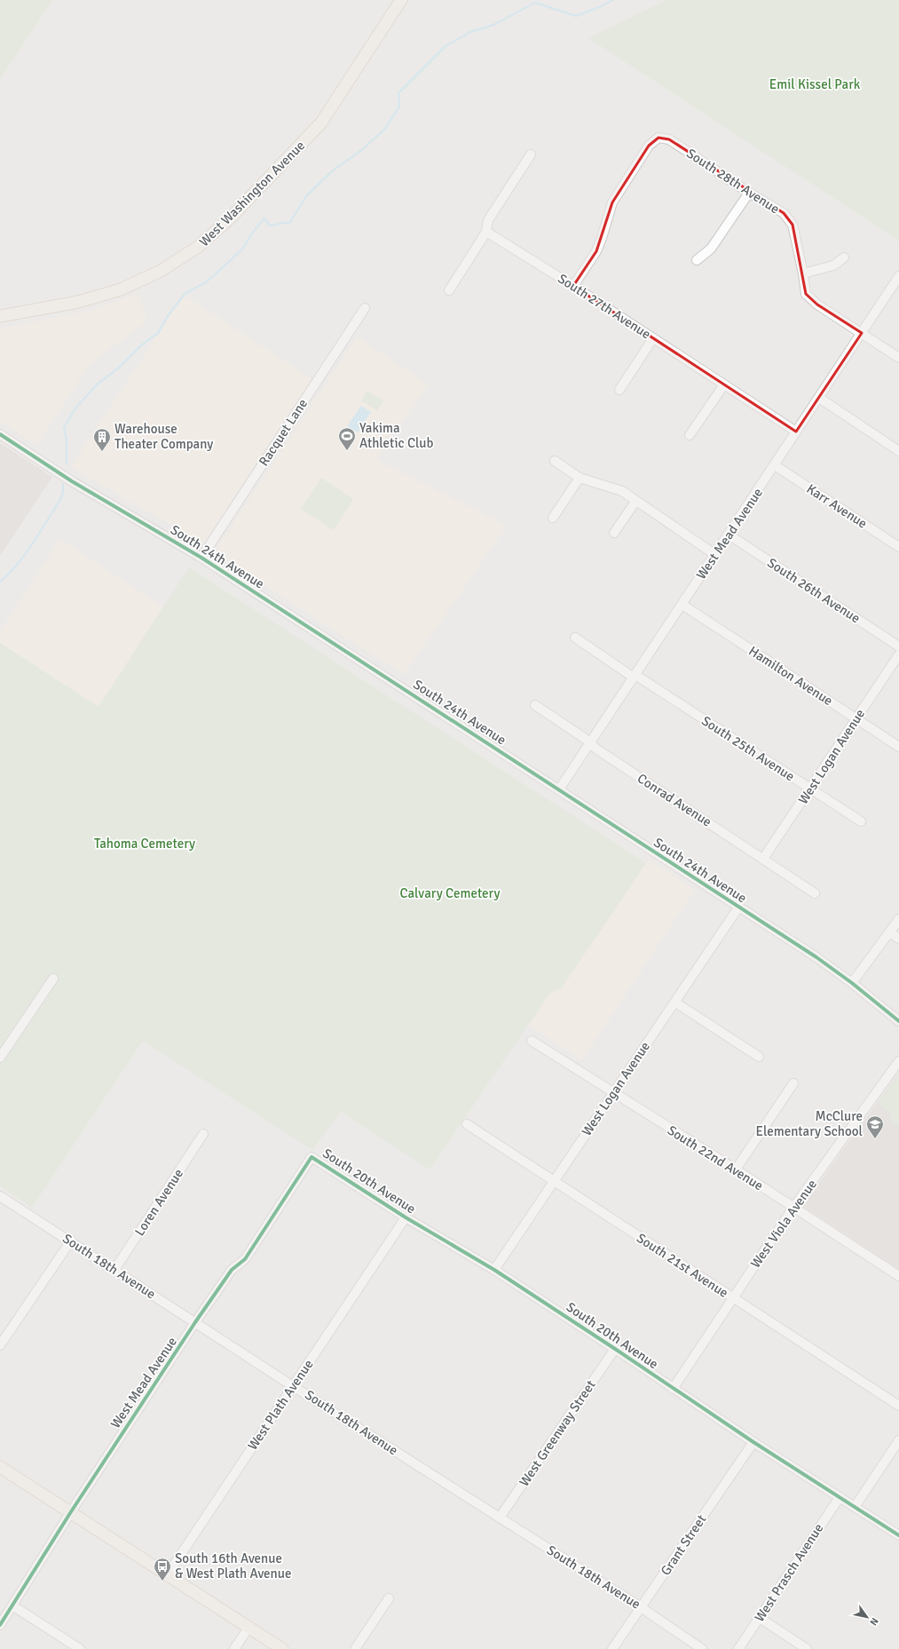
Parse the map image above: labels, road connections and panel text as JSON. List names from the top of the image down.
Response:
{
  "streets": {
    "main road": ["West Washington Avenue"],
    "street": [
      "South 28th Avenue",
      "South 27th Avenue",
      "Racquet Lane",
      "Karr Avenue",
      "West Mead Avenue",
      "South 24th Avenue",
      "South 26th Avenue",
      "Hamilton Avenue",
      "South 25th Avenue",
      "West Logan Avenue",
      "Conrad Avenue",
      "South 22nd Avenue",
      "South 20th Avenue",
      "Loren Avenue",
      "West Viola Avenue",
      "South 21st Avenue",
      "South 18th Avenue",
      "West Plath Avenue",
      "West Greenway Street",
      "Grant Street",
      "West Prasch Avenue"
    ]
  },
  "crossings": [
    ["South 28th Avenue", "South 27th Avenue"],
    ["South 28th Avenue", "West Mead Avenue"],
    ["South 27th Avenue", "West Mead Avenue"],
    ["Racquet Lane", "South 24th Avenue"],
    ["Karr Avenue", "West Mead Avenue"],
    ["West Mead Avenue", "South 24th Avenue"],
    ["West Mead Avenue", "South 26th Avenue"],
    ["West Mead Avenue", "Hamilton Avenue"],
    ["West Mead Avenue", "South 25th Avenue"],
    ["West Mead Avenue", "Conrad Avenue"],
    ["West Mead Avenue", "South 20th Avenue"],
    ["West Mead Avenue", "South 18th Avenue"],
    ["South 24th Avenue", "West Logan Avenue"],
    ["Hamilton Avenue", "West Logan Avenue"],
    ["South 25th Avenue", "West Logan Avenue"],
    ["West Logan Avenue", "Conrad Avenue"],
    ["West Logan Avenue", "South 22nd Avenue"],
    ["West Logan Avenue", "South 20th Avenue"],
    ["West Logan Avenue", "South 21st Avenue"],
    ["South 22nd Avenue", "West Viola Avenue"],
    ["South 20th Avenue", "West Viola Avenue"],
    ["South 20th Avenue", "West Plath Avenue"],
    ["South 20th Avenue", "West Greenway Street"],
    ["South 20th Avenue", "Grant Street"],
    ["South 20th Avenue", "West Prasch Avenue"],
    ["Loren Avenue", "South 18th Avenue"],
    ["West Viola Avenue", "South 21st Avenue"],
    ["South 18th Avenue", "West Plath Avenue"],
    ["South 18th Avenue", "West Greenway Street"],
    ["South 18th Avenue", "Grant Street"]
  ],
  "parks": ["Emil Kissel Park", "Tahoma Cemetery", "Calvary Cemetery"],
  "places": {
    "sports": ["Yakima Athletic Club"],
    "building": ["Warehouse Theater Company"],
    "school or university": ["McClure Elementary School"],
    "bus stop": ["South 16th Avenue & West Plath Avenue"]
  },
  "north": "bottom right"
}
